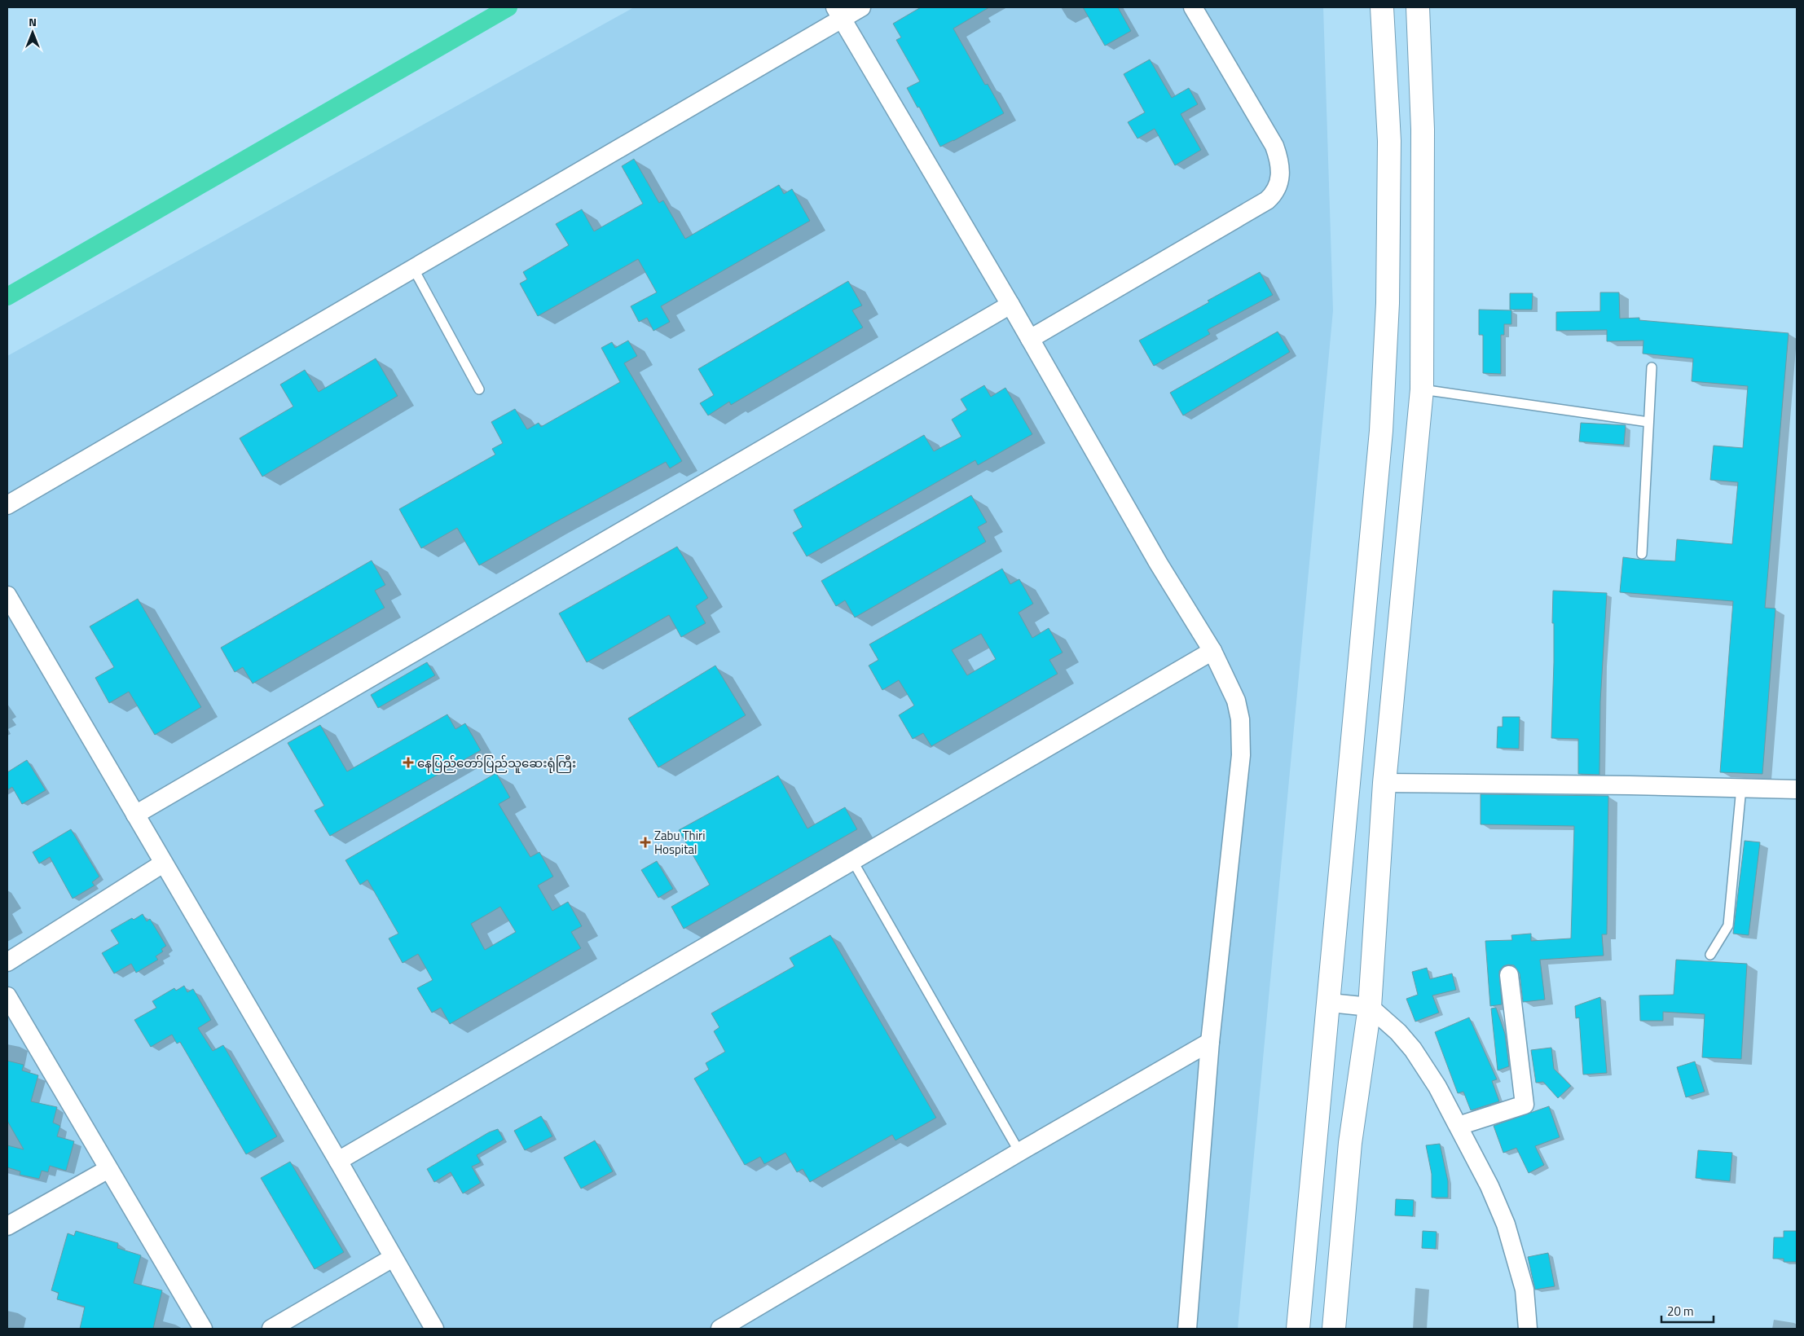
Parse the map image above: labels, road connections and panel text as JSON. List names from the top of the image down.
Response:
{
  "places": {
    "health": ["နေပြည်တော်ပြည်သူဆေးရုံကြီး", "Zabu Thiri Hospital"]
  },
  "scale_bar": "20 m",
  "north": "top"
}
